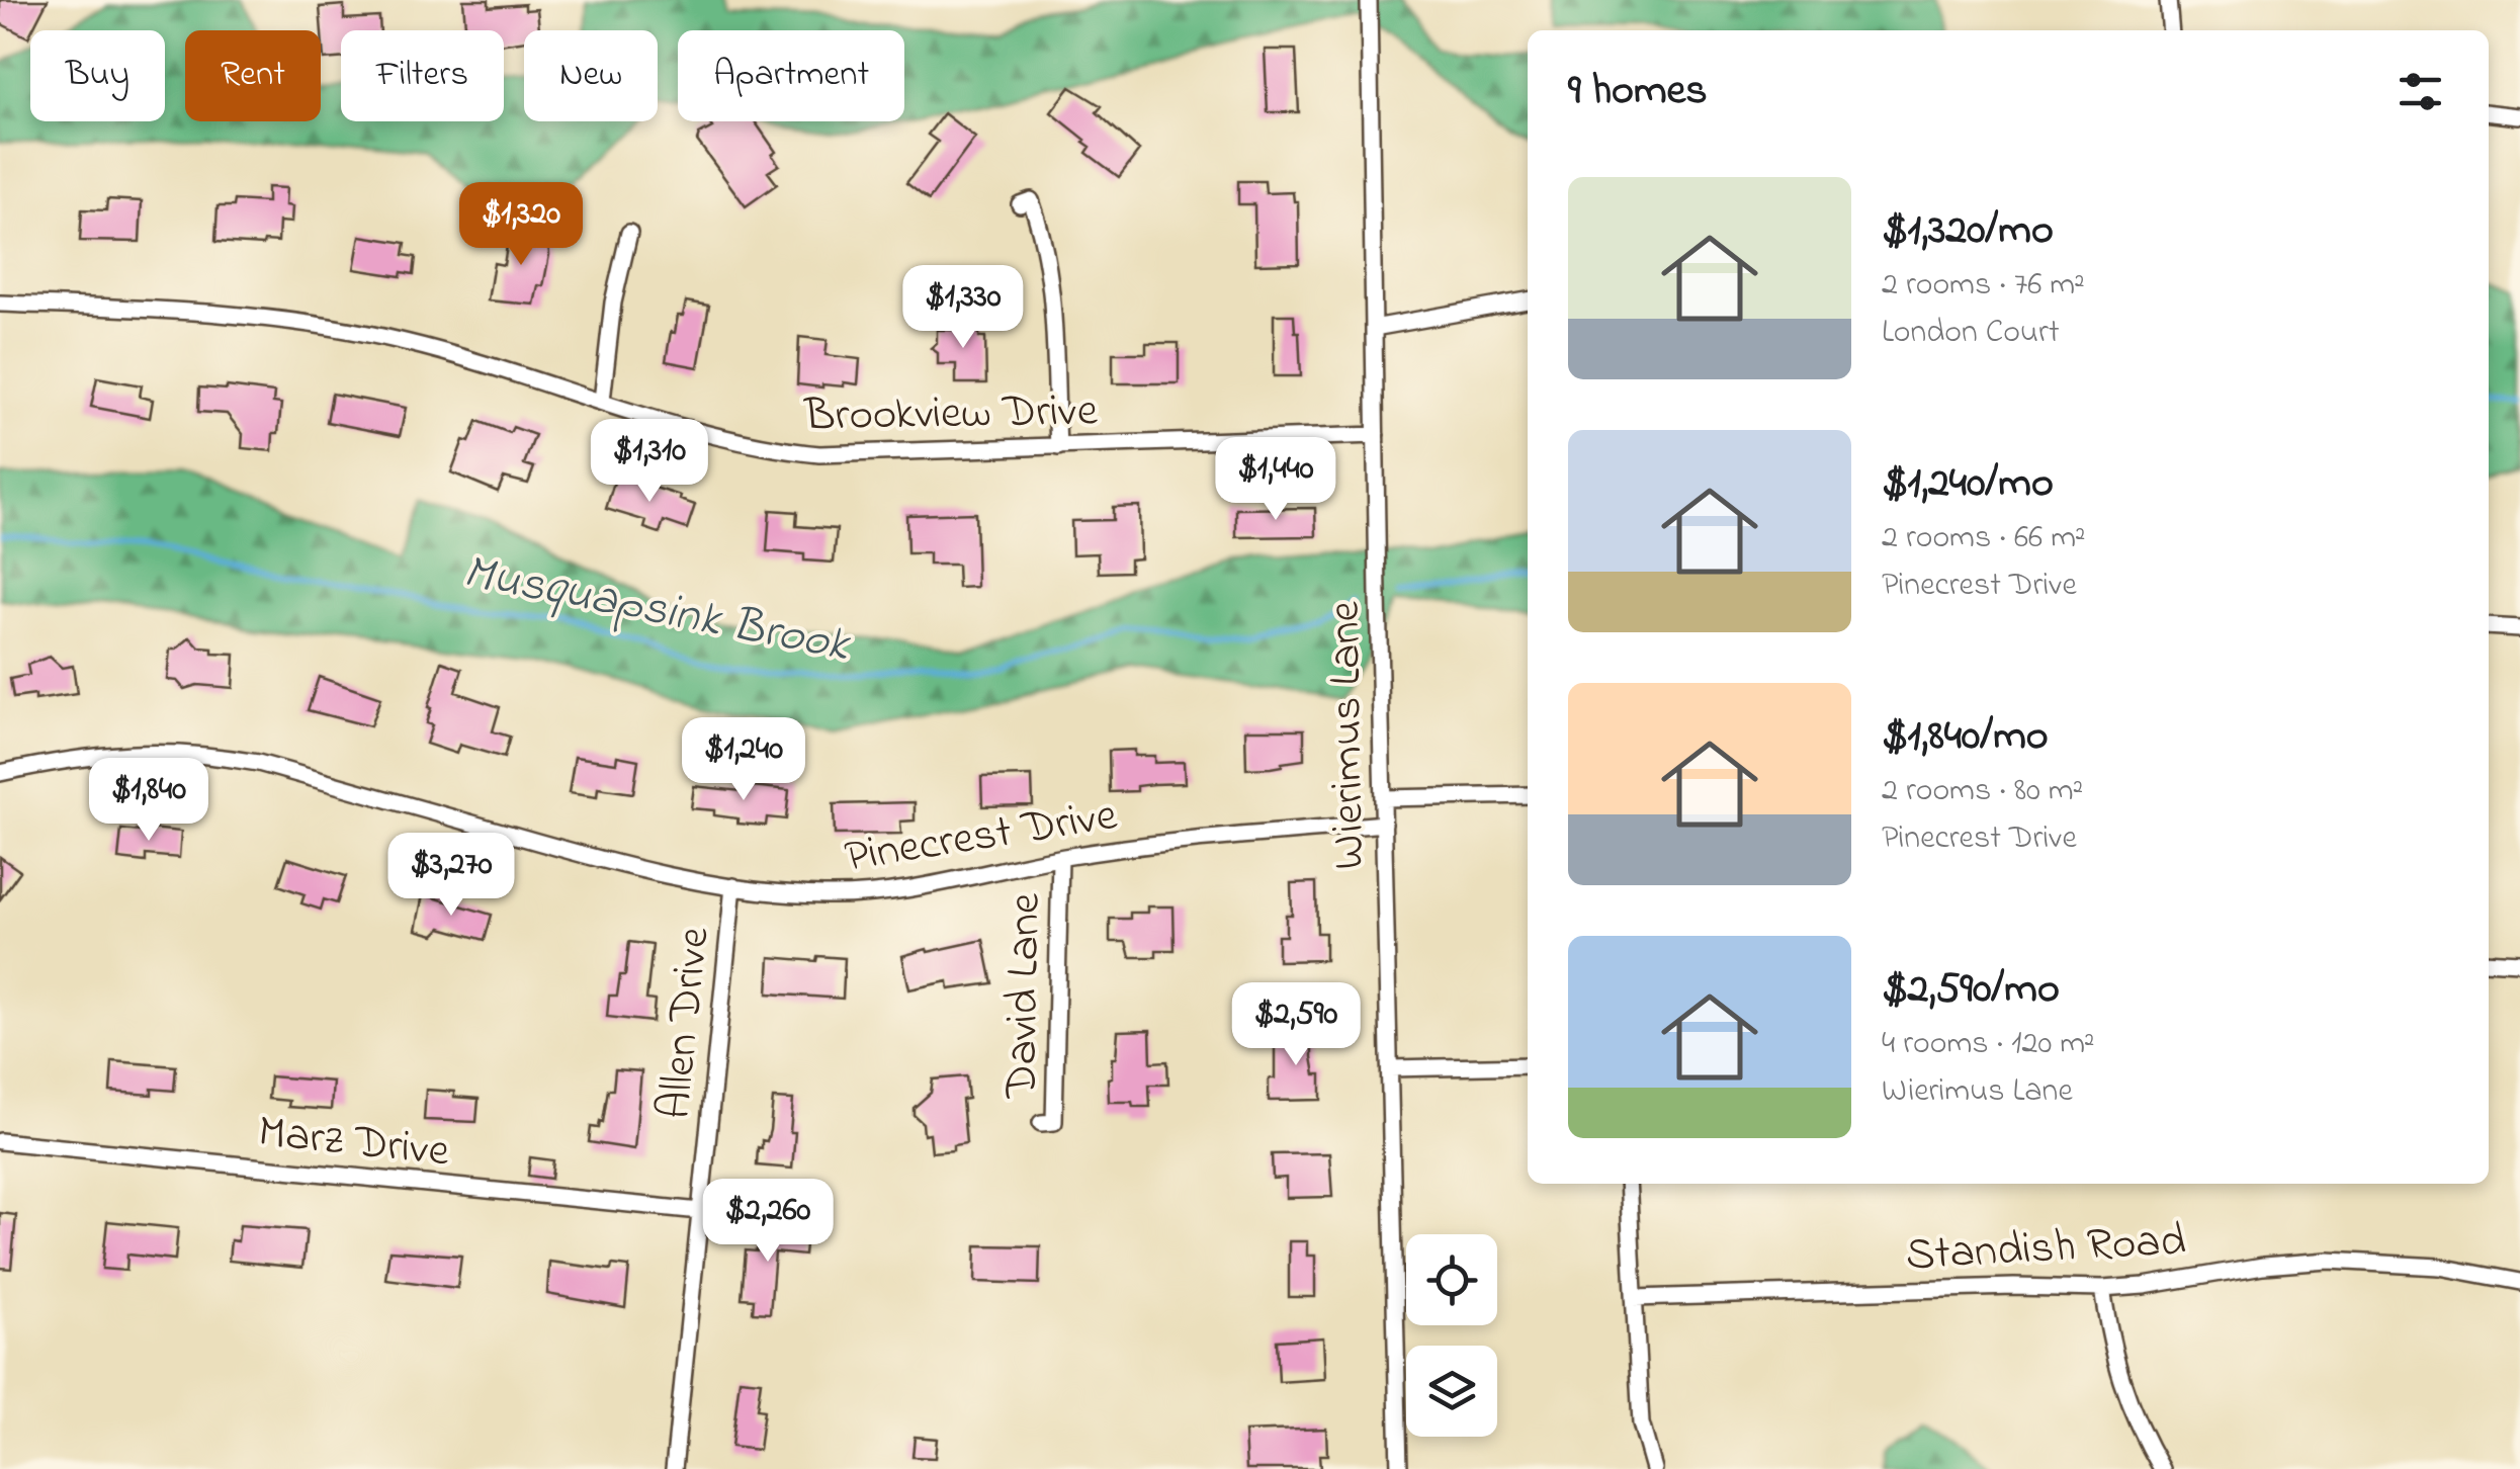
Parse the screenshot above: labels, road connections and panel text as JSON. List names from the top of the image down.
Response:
{
  "streets": {
    "street": [
      "Brookview Drive",
      "Wierimus Lane",
      "Pinecrest Drive",
      "David Lane",
      "Allen Drive",
      "Marz Drive",
      "Standish Road"
    ]
  },
  "crossings": [
    ["Brookview Drive", "Wierimus Lane"],
    ["Wierimus Lane", "Pinecrest Drive"],
    ["Pinecrest Drive", "David Lane"],
    ["Pinecrest Drive", "Allen Drive"],
    ["Allen Drive", "Marz Drive"]
  ],
  "water": ["Musquapsink Brook"],
  "page": {
    "chip": [
      "Buy",
      "Rent",
      "Filters",
      "New",
      "Apartment"
    ],
    "heading": "9 homes",
    "list": [
      {
        "name": "$1,320/mo",
        "note": "2 rooms · 76 m² · London Court"
      },
      {
        "name": "$1,240/mo",
        "note": "2 rooms · 66 m² · Pinecrest Drive"
      },
      {
        "name": "$1,840/mo",
        "note": "2 rooms · 80 m² · Pinecrest Drive"
      },
      {
        "name": "$2,590/mo",
        "note": "4 rooms · 120 m² · Wierimus Lane"
      }
    ],
    "price": [
      "$1,320",
      "$1,330",
      "$1,310",
      "$1,440",
      "$1,240",
      "$1,840",
      "$3,270",
      "$2,590",
      "$2,260"
    ]
  }
}
